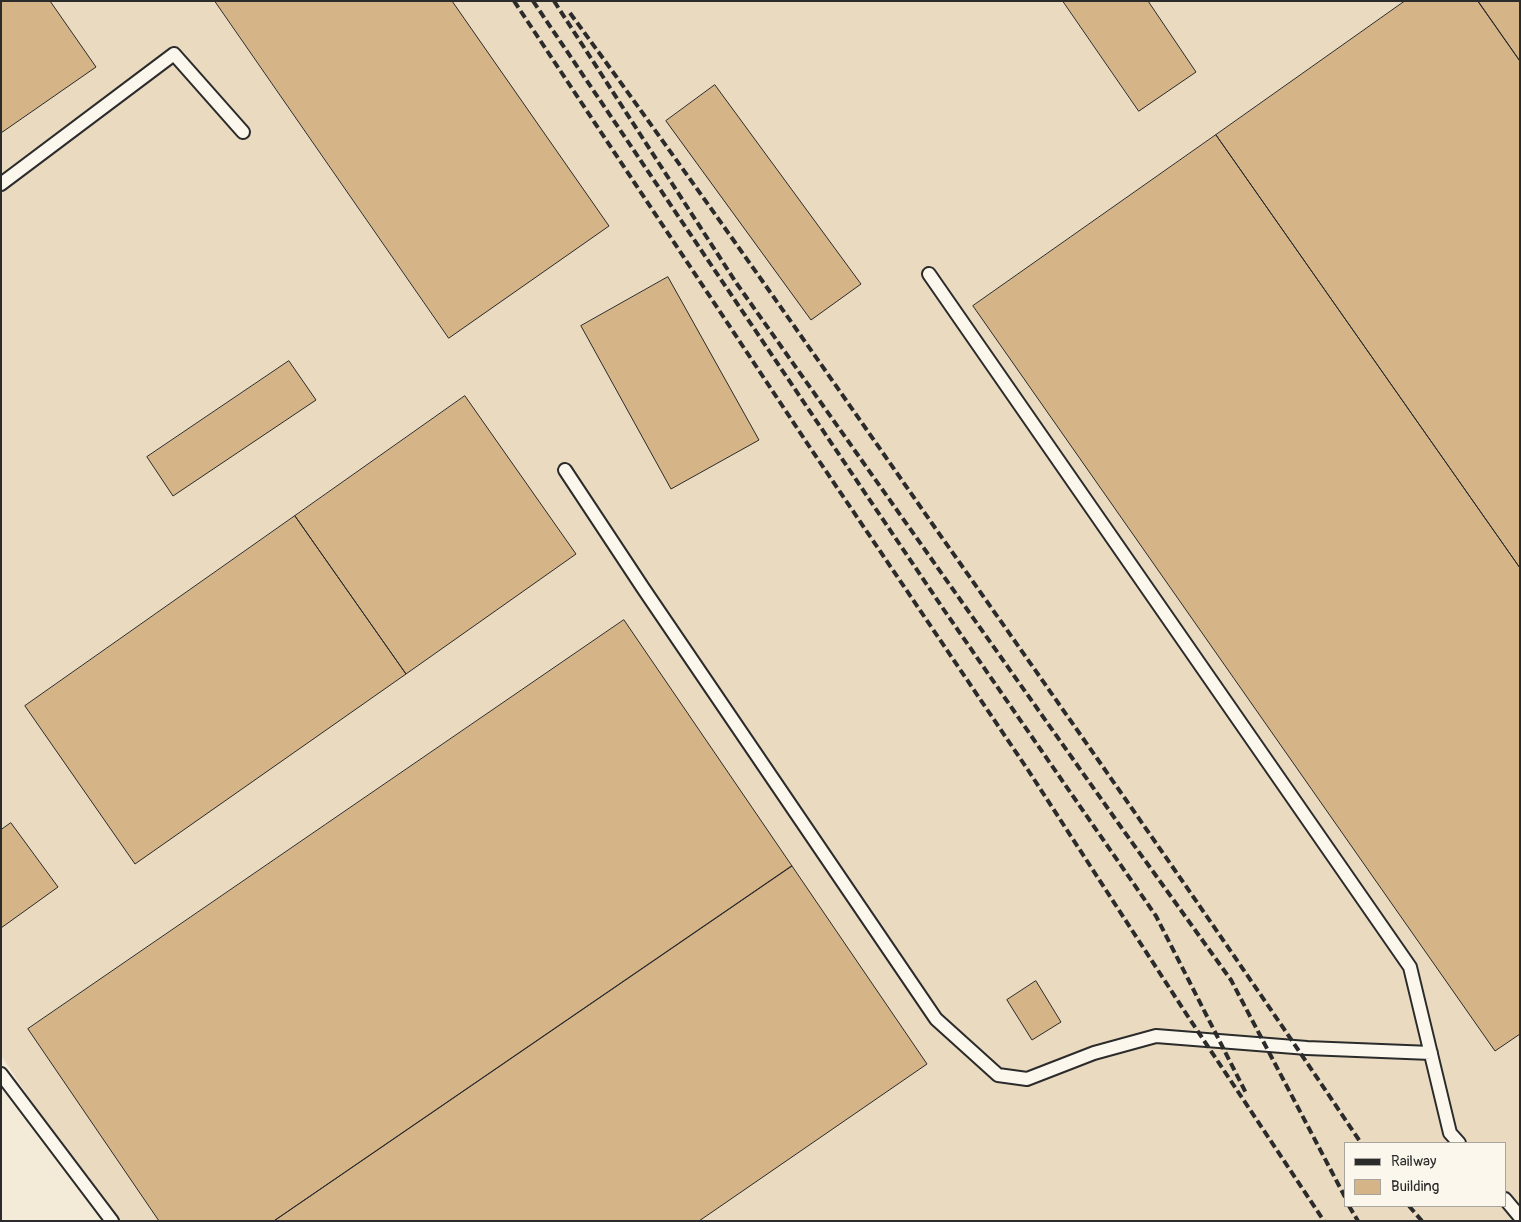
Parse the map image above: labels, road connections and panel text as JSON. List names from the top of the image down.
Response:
{
  "legend": ["Railway", "Building"]
}
